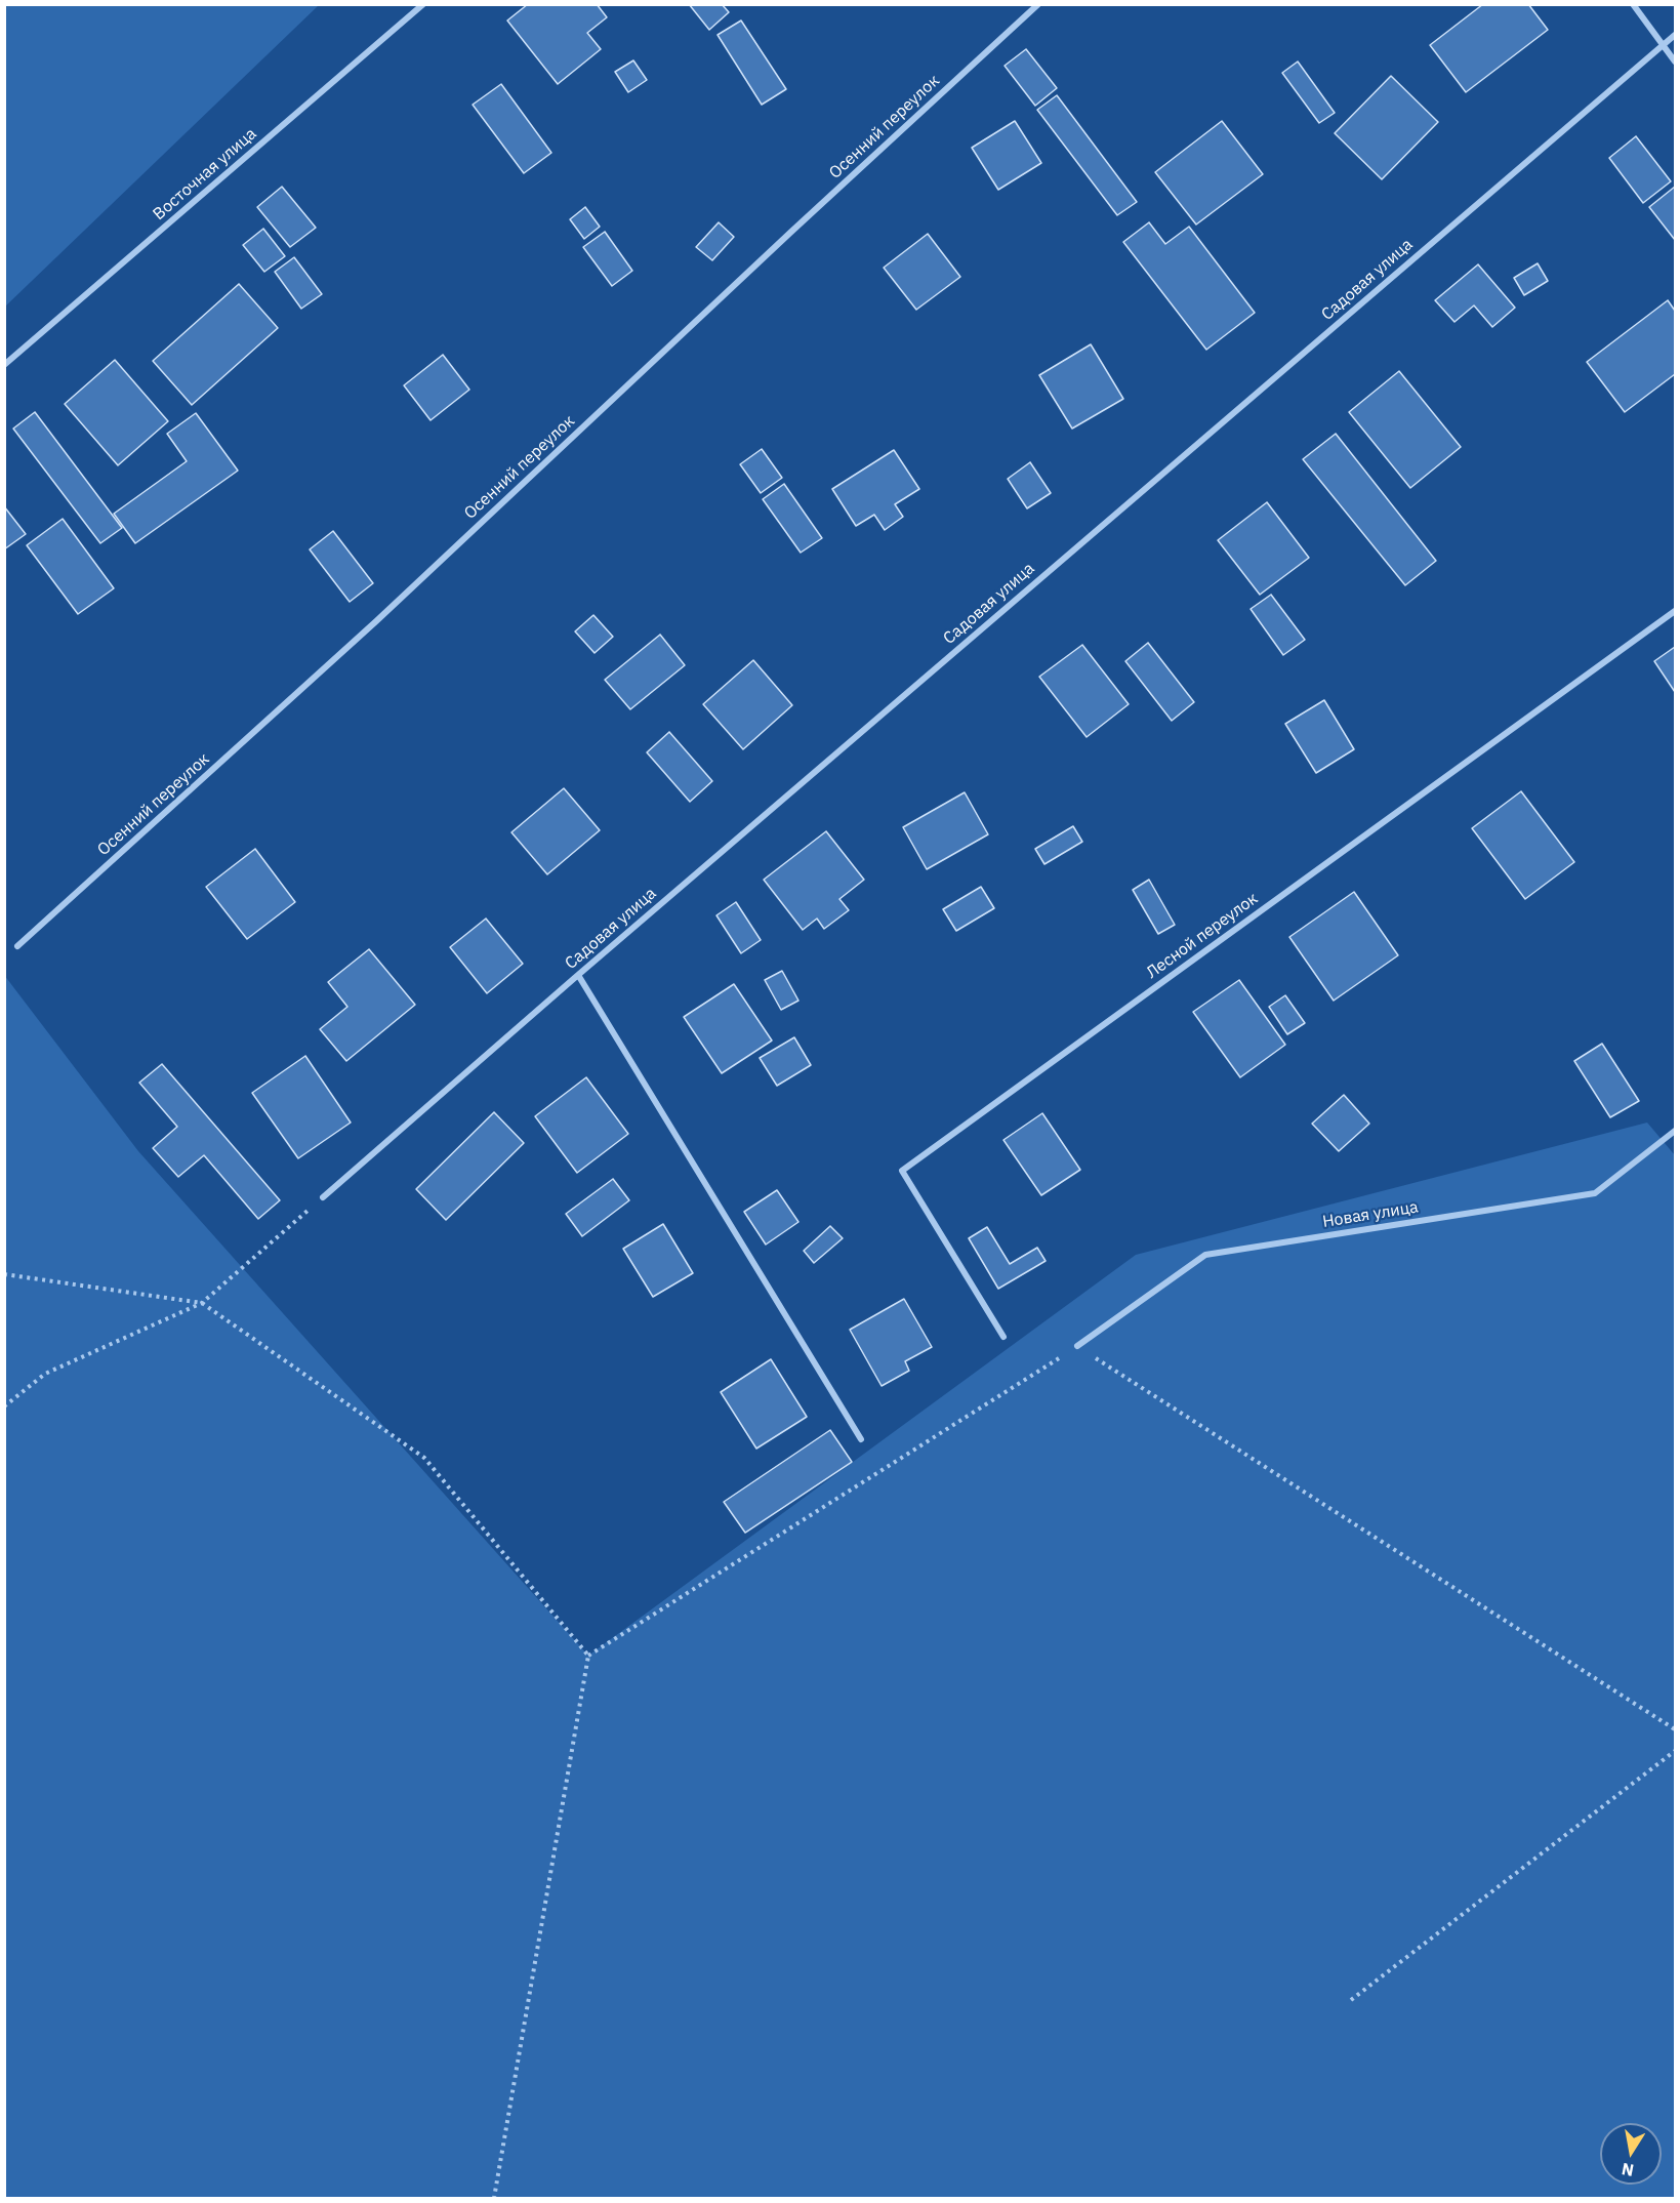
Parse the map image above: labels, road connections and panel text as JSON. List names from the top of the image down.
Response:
{
  "streets": {
    "street": [
      "Осенний переулок",
      "Восточная улица",
      "Садовая улица",
      "Лесной переулок",
      "Новая улица"
    ]
  },
  "north": "bottom"
}
